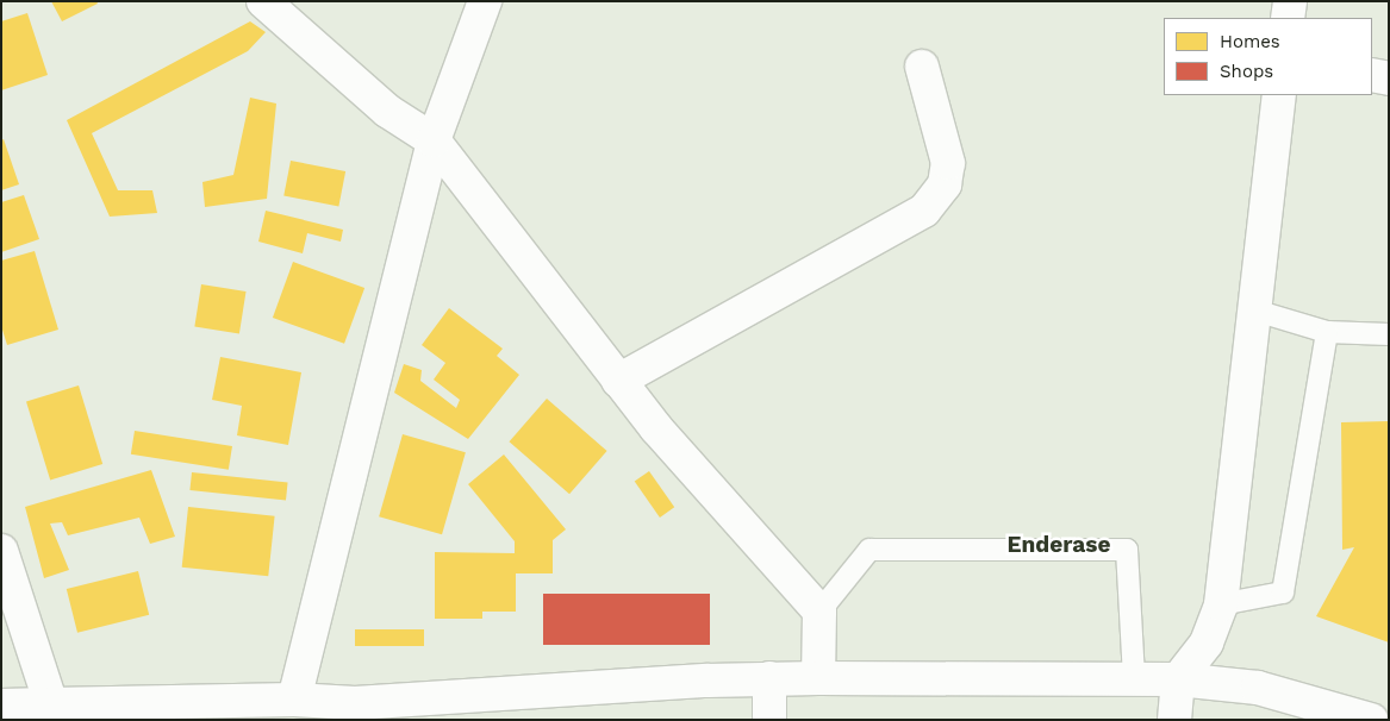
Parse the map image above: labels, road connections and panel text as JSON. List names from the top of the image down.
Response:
{
  "districts": ["Enderase"],
  "legend": ["Homes", "Shops"]
}
